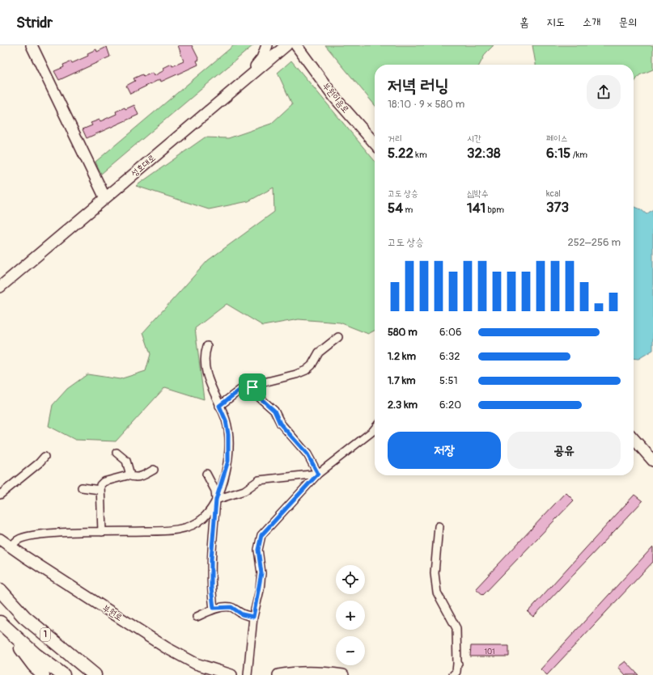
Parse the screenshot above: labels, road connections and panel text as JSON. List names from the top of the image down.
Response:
{
  "streets": {
    "highway": ["1"],
    "street": ["부원이음로", "성호대로", "부원로"]
  },
  "house_numbers": ["101"],
  "page": {
    "header": "Stridr",
    "nav": [
      "홈",
      "지도",
      "소개",
      "문의"
    ],
    "heading": ["저녁 러닝", "18:10 · 9 × 580 m"],
    "stats": [
      ["거리", "5.22 km"],
      ["시간", "32:38"],
      ["페이스", "6:15 /km"],
      ["고도 상승", "54 m"],
      ["심박수", "141 bpm"],
      ["kcal", "373"]
    ],
    "chart": ["고도 상승", "252–256 m"],
    "list": [
      {
        "name": "580 m",
        "note": "6:06"
      },
      {
        "name": "1.2 km",
        "note": "6:32"
      },
      {
        "name": "1.7 km",
        "note": "5:51"
      },
      {
        "name": "2.3 km",
        "note": "6:20"
      }
    ],
    "buttons": ["저장", "공유"],
    "map_buttons": ["+", "−"]
  }
}
